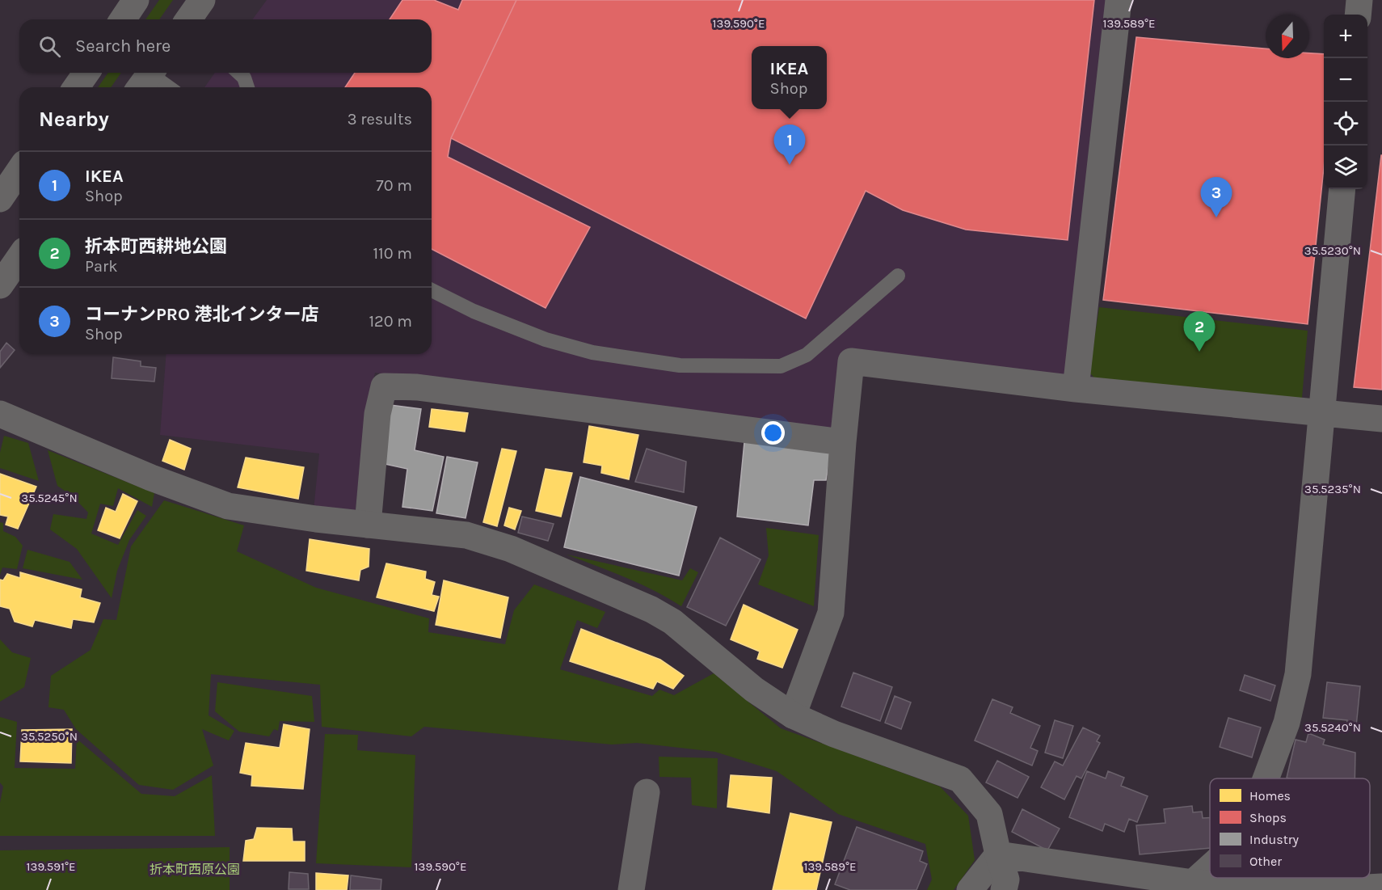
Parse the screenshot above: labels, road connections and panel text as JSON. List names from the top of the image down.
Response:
{
  "parks": ["折本町西原公園"],
  "legend": [
    "Homes",
    "Shops",
    "Industry",
    "Other"
  ],
  "north": "bottom",
  "page": {
    "map_buttons": ["+", "−"],
    "search": "Search here",
    "popup": ["IKEA", "Shop"],
    "heading": ["Nearby", "3 results"],
    "pins": ["1", "3", "2"],
    "list": [
      {
        "mark": "1",
        "name": "IKEA",
        "note": "Shop",
        "value": "70 m"
      },
      {
        "mark": "2",
        "name": "折本町西耕地公園",
        "note": "Park",
        "value": "110 m"
      },
      {
        "mark": "3",
        "name": "コーナンPRO 港北インター店",
        "note": "Shop",
        "value": "120 m"
      }
    ]
  },
  "coordinates": [
    "139.590°E",
    "139.589°E",
    "35.5230°N",
    "35.5235°N",
    "35.5245°N",
    "35.5240°N",
    "35.5250°N",
    "139.591°E"
  ]
}
